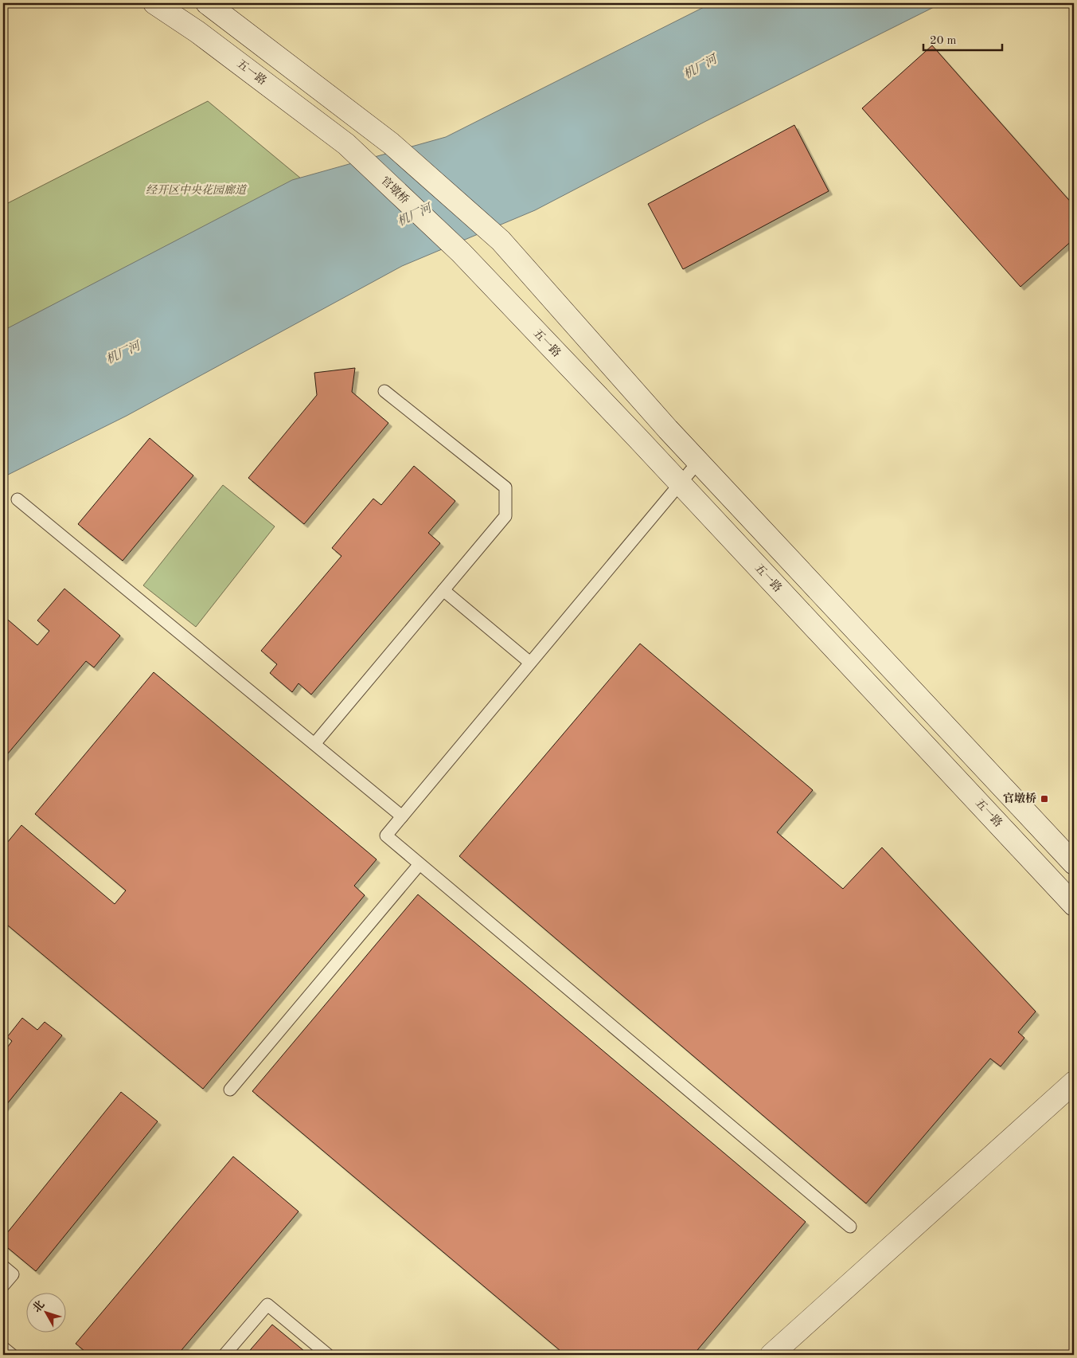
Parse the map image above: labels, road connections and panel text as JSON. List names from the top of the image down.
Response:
{
  "streets": {
    "main road": ["五一路", "官墩桥"]
  },
  "crossings": [
    ["五一路", "官墩桥"]
  ],
  "water": ["机厂河"],
  "parks": ["经开区中央花园廊道"],
  "places": {
    "transit": ["官墩桥"]
  },
  "scale_bar": "20 m",
  "north": "top left"
}
